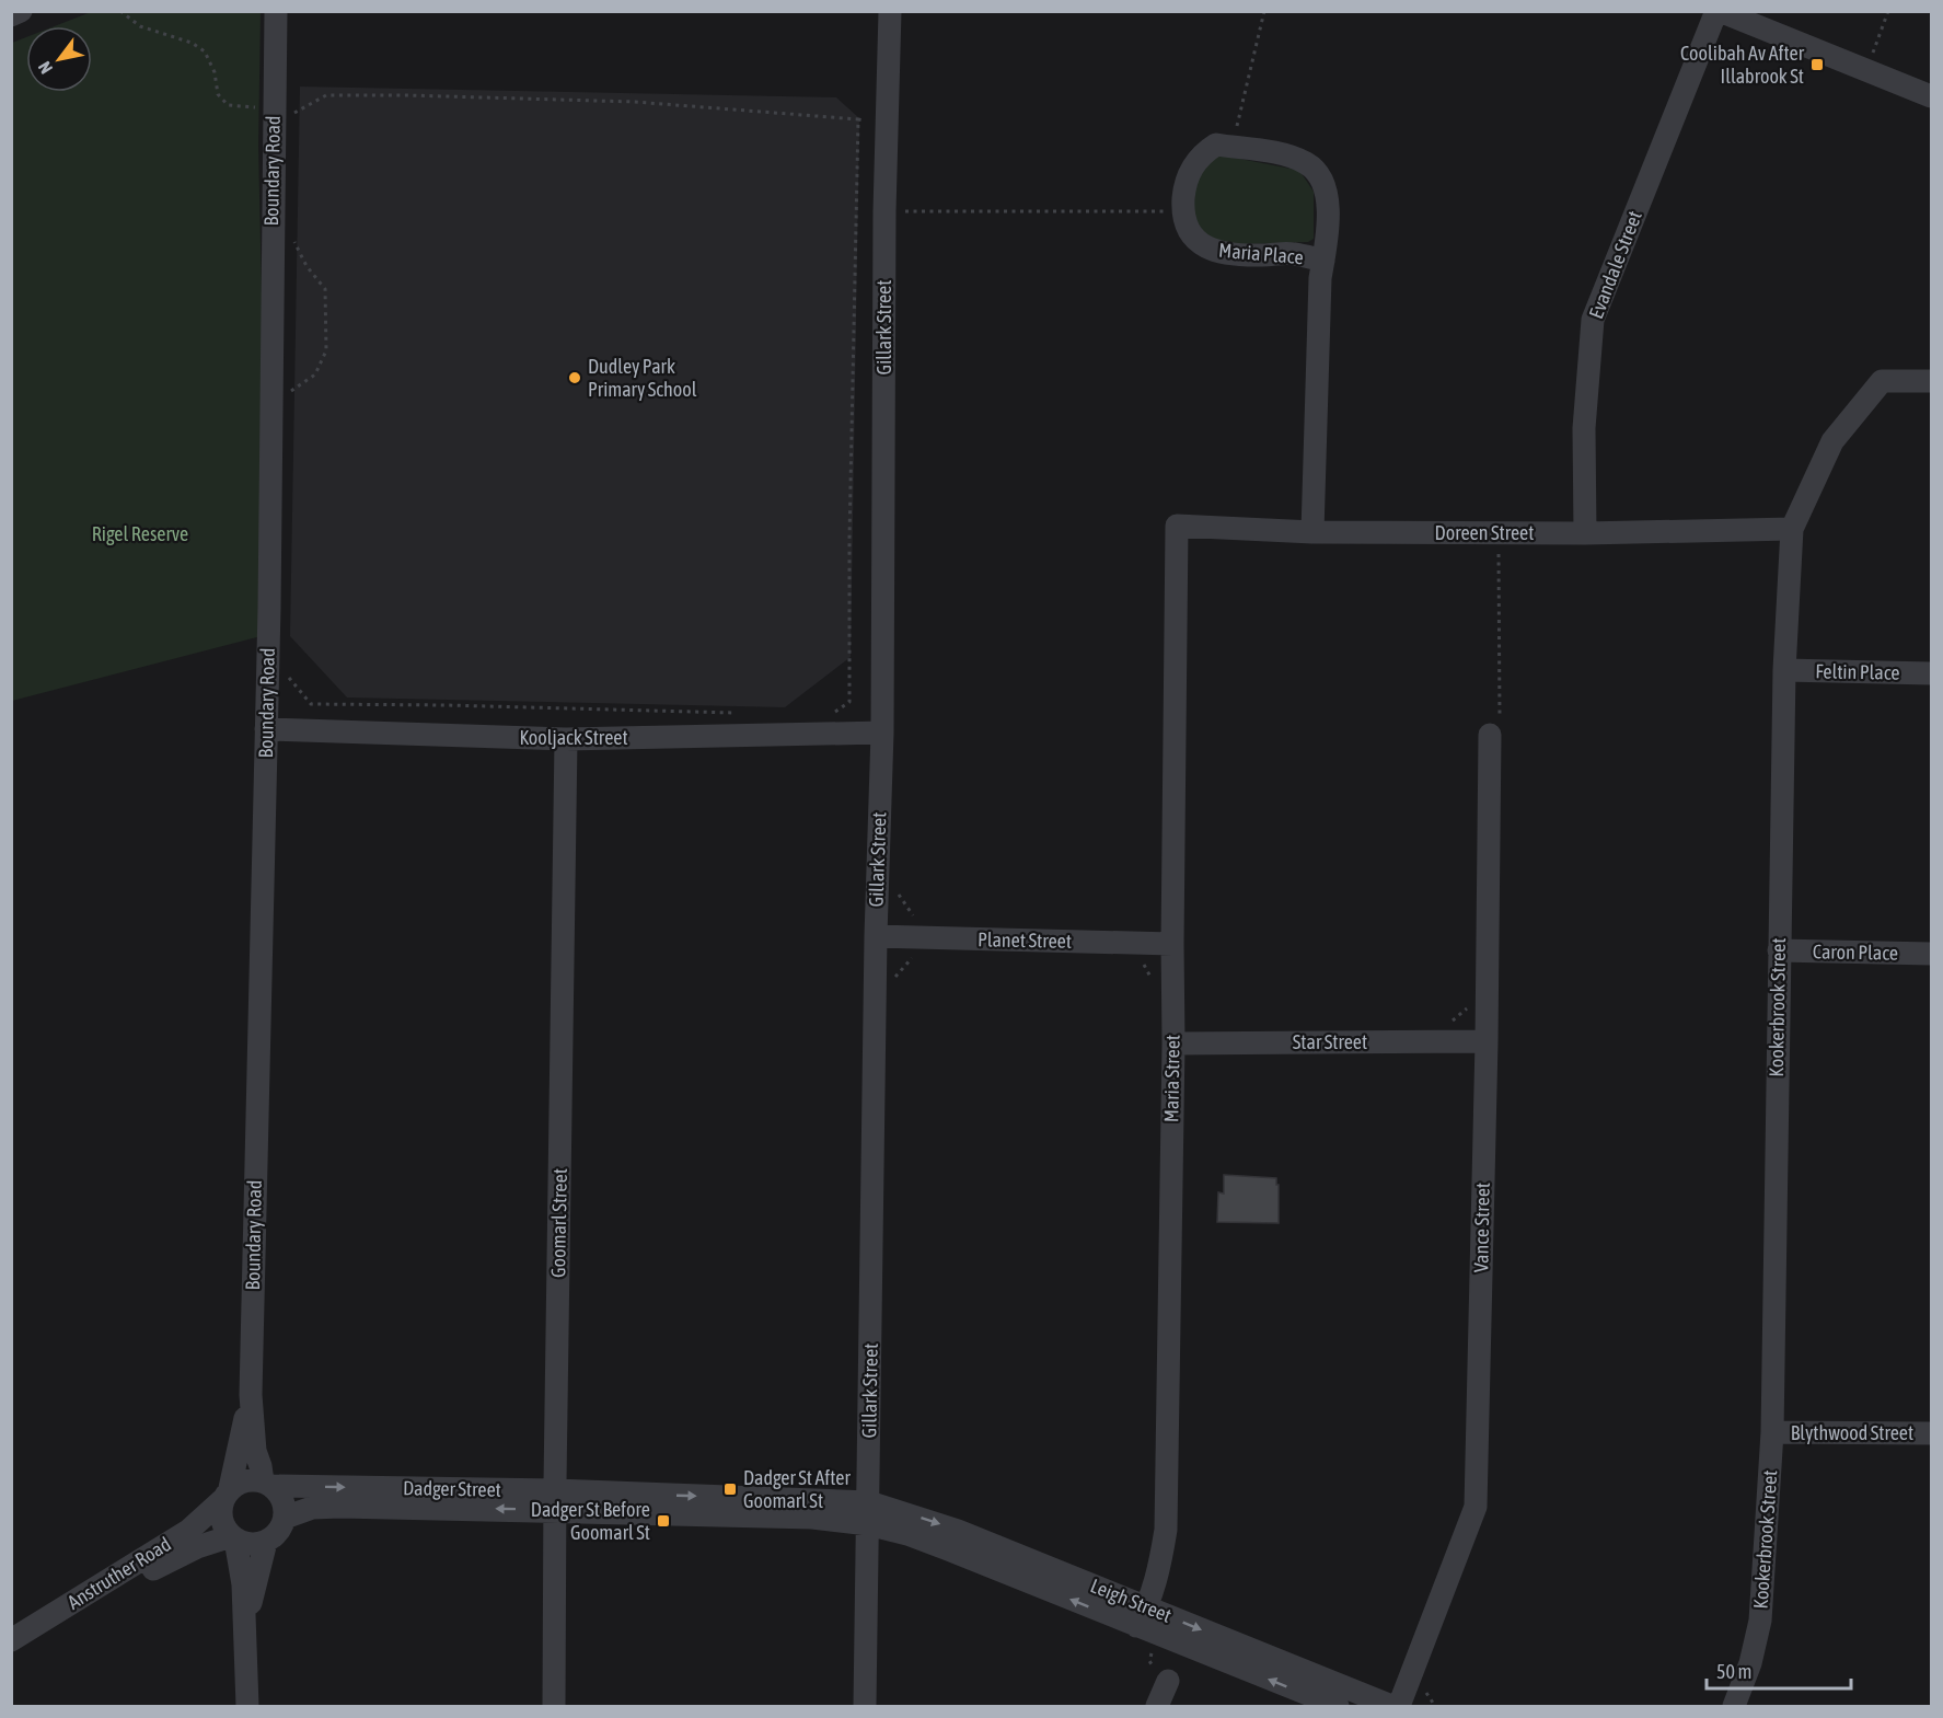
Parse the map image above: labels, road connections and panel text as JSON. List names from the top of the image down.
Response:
{
  "streets": {
    "street": [
      "Boundary Road",
      "Maria Place",
      "Evandale Street",
      "Gillark Street",
      "Doreen Street",
      "Feltin Place",
      "Kooljack Street",
      "Planet Street",
      "Caron Place",
      "Kookerbrook Street",
      "Star Street",
      "Maria Street",
      "Goomarl Street",
      "Vance Street",
      "Blythwood Street",
      "Dadger Street",
      "Anstruther Road",
      "Leigh Street"
    ]
  },
  "crossings": [
    ["Boundary Road", "Kooljack Street"],
    ["Boundary Road", "Dadger Street"],
    ["Boundary Road", "Anstruther Road"],
    ["Maria Place", "Doreen Street"],
    ["Evandale Street", "Doreen Street"],
    ["Gillark Street", "Kooljack Street"],
    ["Gillark Street", "Planet Street"],
    ["Gillark Street", "Dadger Street"],
    ["Gillark Street", "Leigh Street"],
    ["Doreen Street", "Kookerbrook Street"],
    ["Doreen Street", "Maria Street"],
    ["Feltin Place", "Kookerbrook Street"],
    ["Kooljack Street", "Goomarl Street"],
    ["Planet Street", "Maria Street"],
    ["Caron Place", "Kookerbrook Street"],
    ["Kookerbrook Street", "Blythwood Street"],
    ["Star Street", "Maria Street"],
    ["Star Street", "Vance Street"],
    ["Maria Street", "Leigh Street"],
    ["Goomarl Street", "Dadger Street"],
    ["Dadger Street", "Anstruther Road"],
    ["Dadger Street", "Leigh Street"]
  ],
  "parks": ["Rigel Reserve"],
  "places": {
    "transit": ["Coolibah Av After Illabrook St", "Dadger St After Goomarl St", "Dadger St Before Goomarl St"],
    "other": ["Dudley Park Primary School"]
  },
  "scale_bar": "50 m",
  "north": "bottom left"
}
